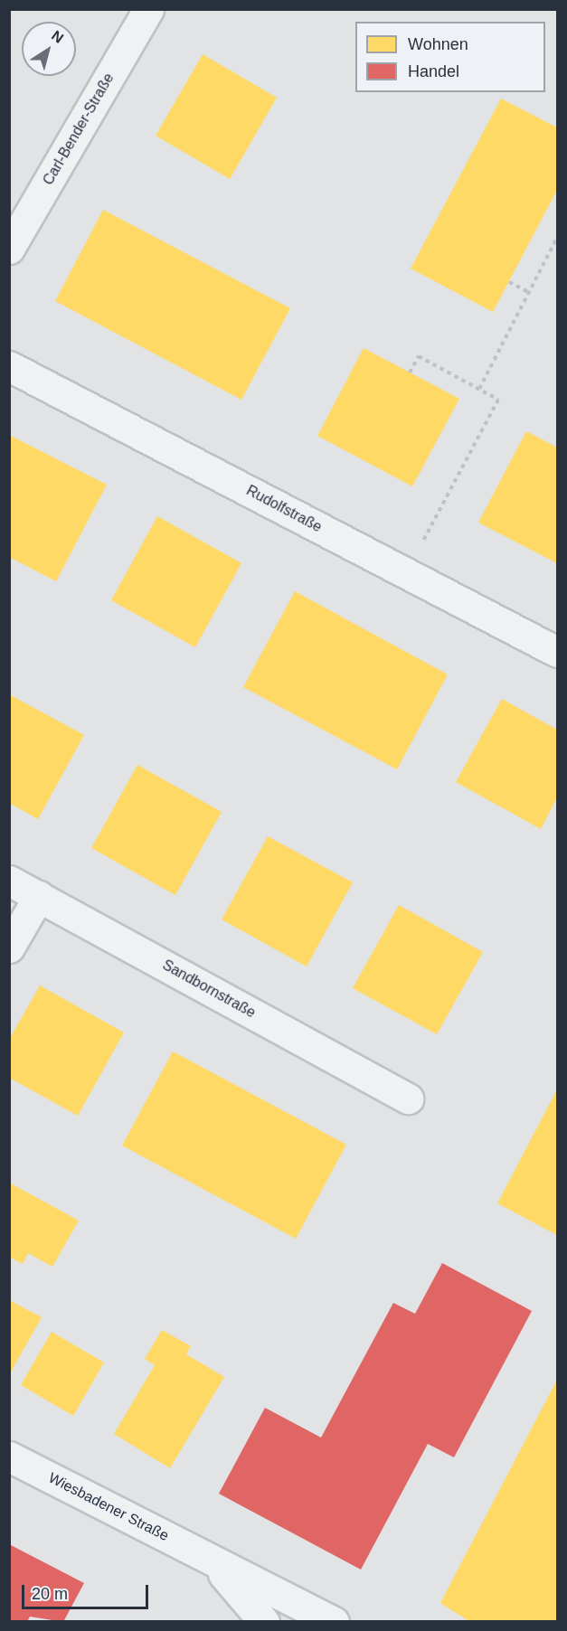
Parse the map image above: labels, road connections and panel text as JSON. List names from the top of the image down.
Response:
{
  "streets": {
    "street": [
      "Carl-Bender-Straße",
      "Rudolfstraße",
      "Sandbornstraße",
      "Wiesbadener Straße"
    ]
  },
  "legend": ["Wohnen", "Handel"],
  "scale_bar": "20 m",
  "north": "top right"
}
